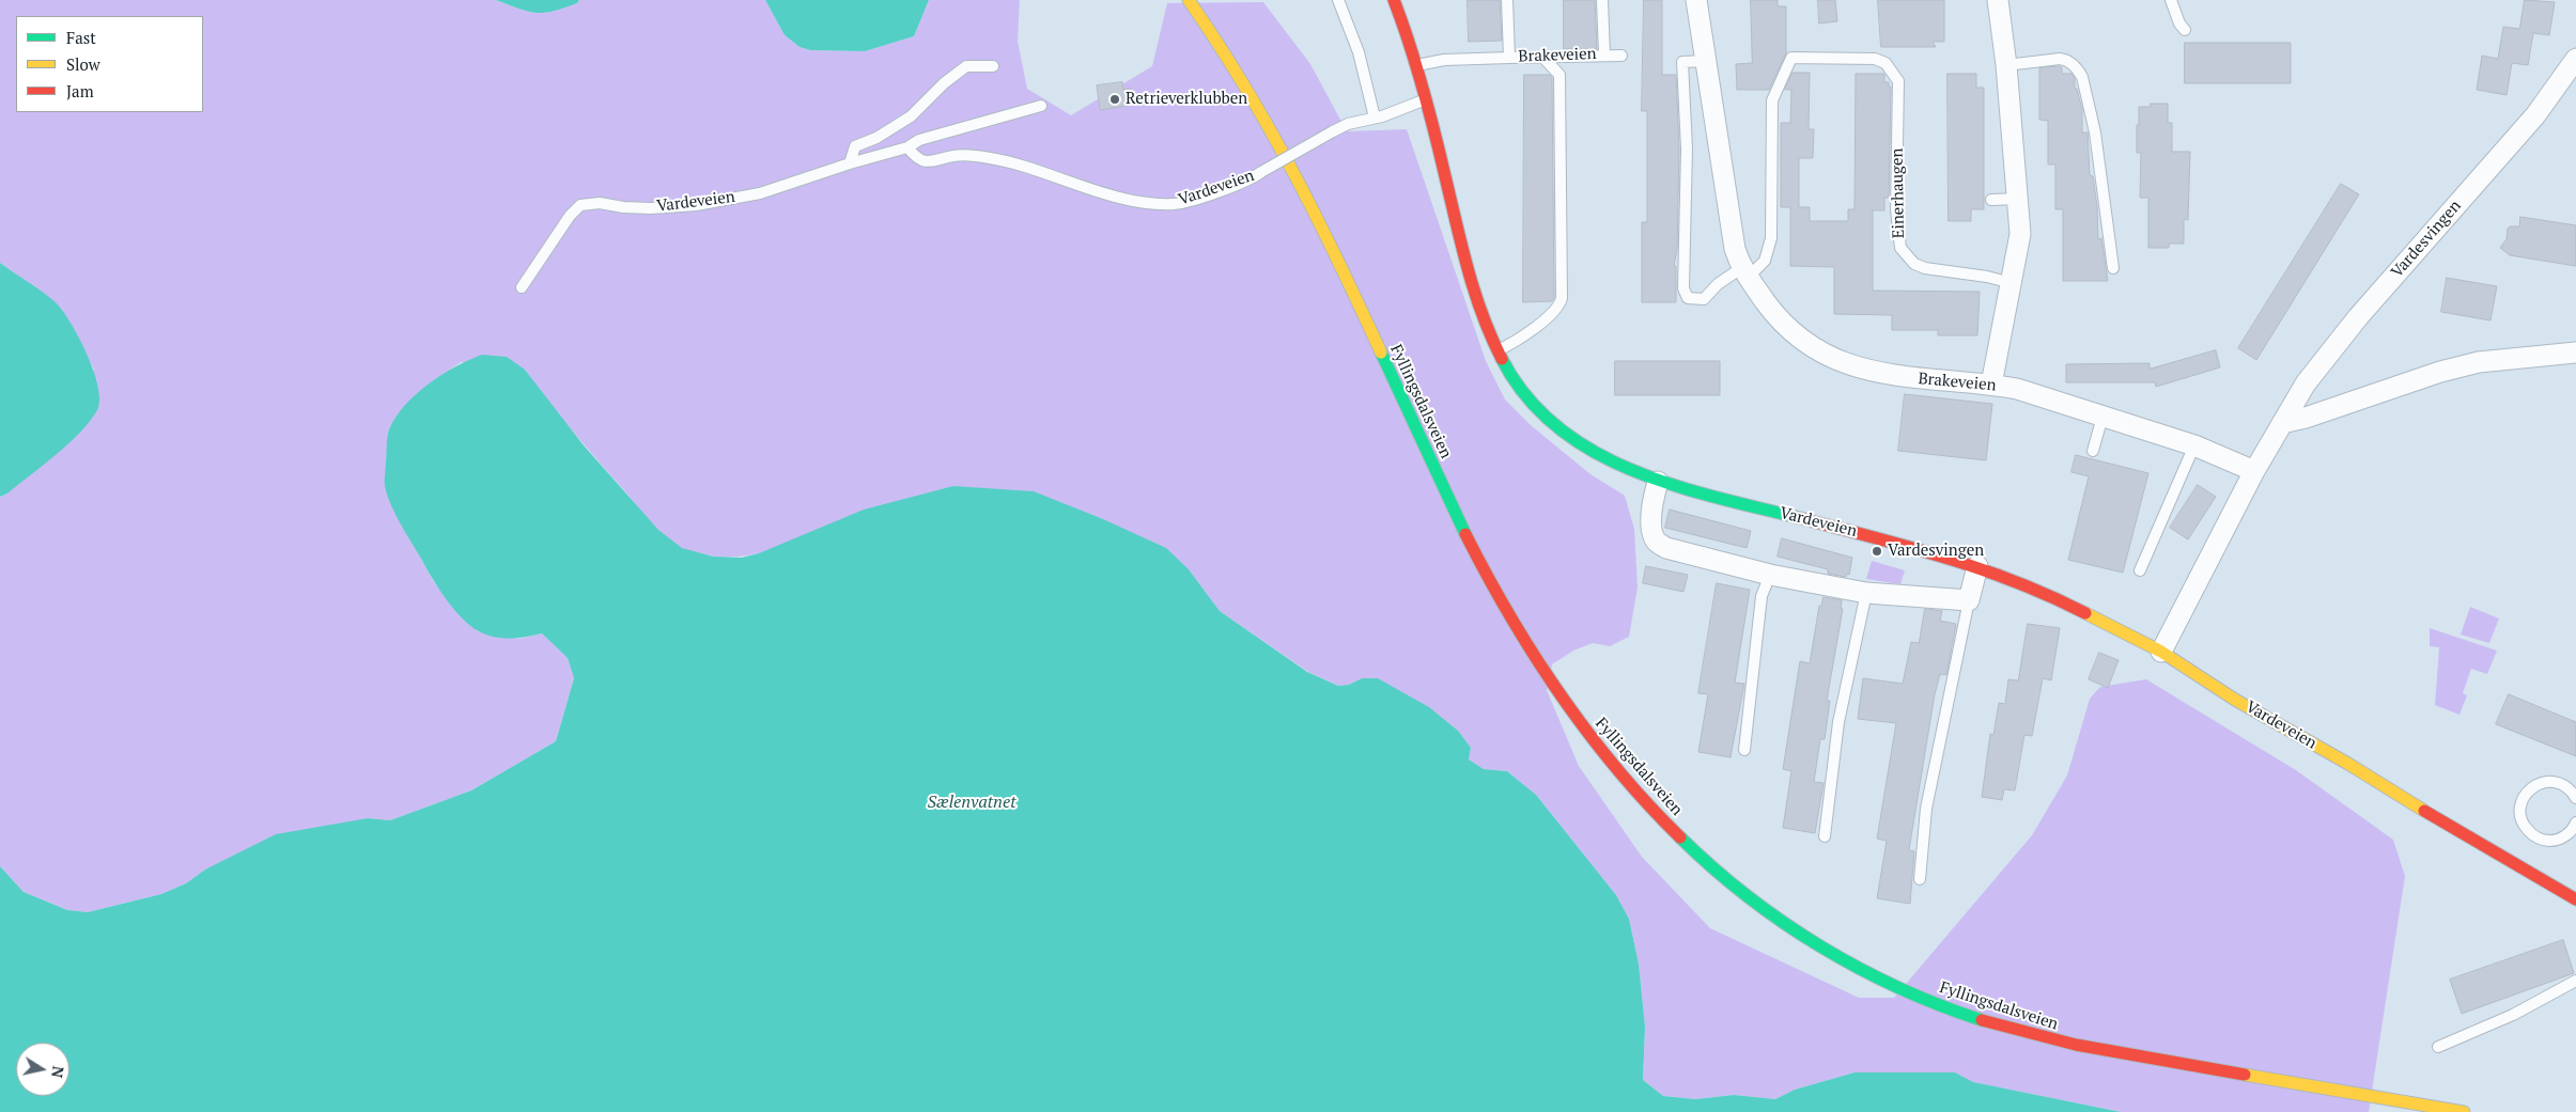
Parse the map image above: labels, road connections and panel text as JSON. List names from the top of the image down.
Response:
{
  "streets": {
    "main road": ["Vardeveien", "Fyllingsdalsveien"],
    "street": ["Brakeveien", "Vardesvingen"],
    "lane": ["Einerhaugen"]
  },
  "crossings": [
    ["Brakeveien", "Einerhaugen"],
    ["Brakeveien", "Vardesvingen"],
    ["Vardeveien", "Vardesvingen"]
  ],
  "water": ["Sælenvatnet"],
  "places": ["Retrieverklubben", "Vardesvingen"],
  "legend": ["Fast", "Slow", "Jam"],
  "north": "right"
}
